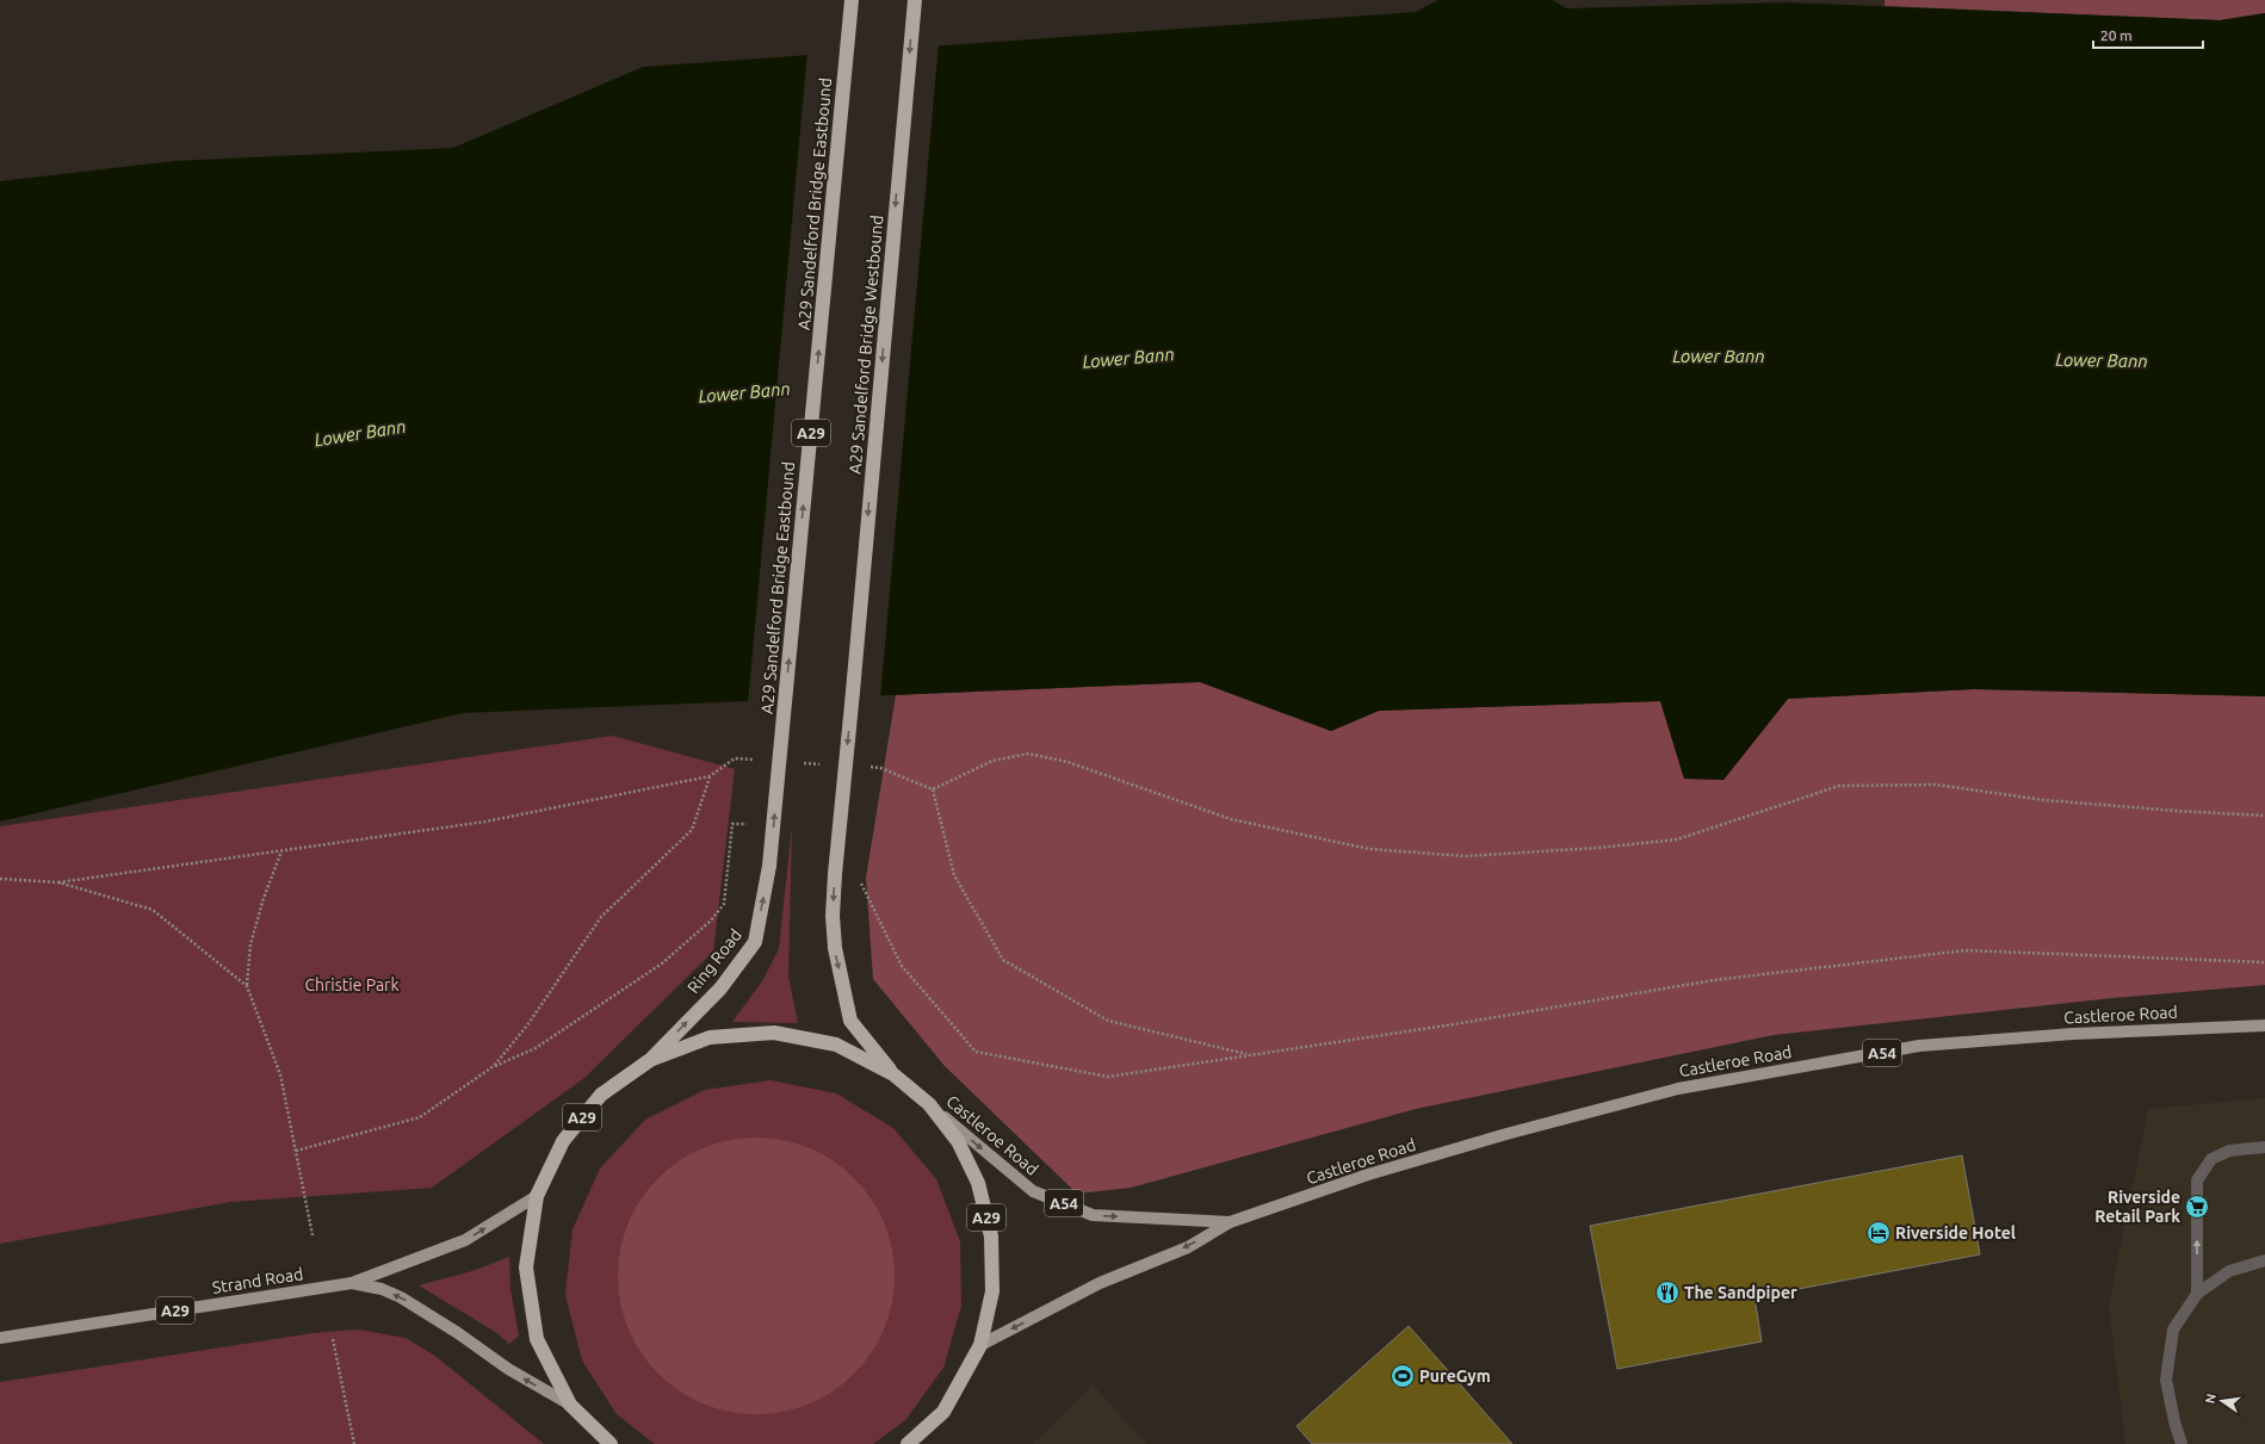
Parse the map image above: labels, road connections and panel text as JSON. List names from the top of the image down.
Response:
{
  "streets": {
    "highway": [
      "A29 Sandelford Bridge Eastbound",
      "A29 Sandelford Bridge Westbound",
      "A29",
      "Ring Road"
    ],
    "main road": ["Castleroe Road", "A54", "Strand Road"]
  },
  "crossings": [
    ["A29 Sandelford Bridge Eastbound", "Ring Road"],
    ["A29 Sandelford Bridge Westbound", "A29"],
    ["A29", "Ring Road"],
    ["A29", "Castleroe Road"],
    ["A29", "Strand Road"]
  ],
  "one_way": ["A29 Sandelford Bridge Eastbound", "A29 Sandelford Bridge Westbound", "Ring Road"],
  "water": ["Lower Bann"],
  "parks": ["Christie Park"],
  "places": {
    "supermarket": ["Riverside Retail Park"],
    "hotel": ["Riverside Hotel"],
    "restaurant": ["The Sandpiper"],
    "sports": ["PureGym"]
  },
  "scale_bar": "20 m",
  "north": "left"
}
